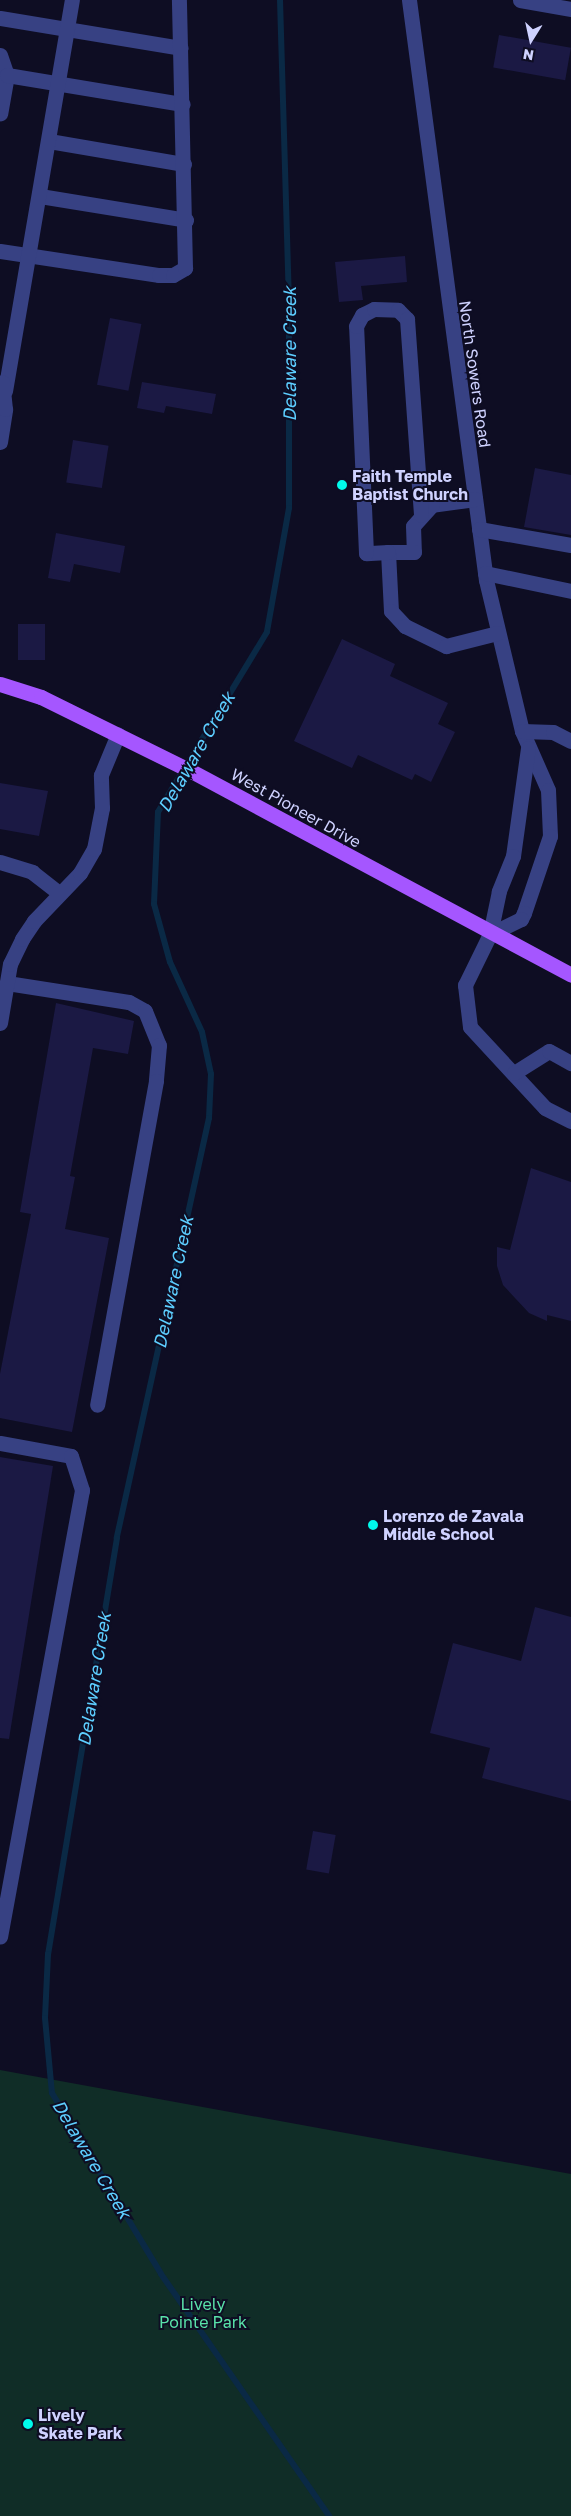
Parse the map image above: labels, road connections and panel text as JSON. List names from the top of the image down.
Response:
{
  "streets": {
    "main road": ["West Pioneer Drive"],
    "street": ["North Sowers Road"]
  },
  "crossings": [
    ["North Sowers Road", "West Pioneer Drive"]
  ],
  "water": ["Delaware Creek"],
  "parks": ["Lively Pointe Park"],
  "places": ["Faith Temple Baptist Church", "Lorenzo de Zavala Middle School", "Lively Skate Park"],
  "north": "bottom"
}
